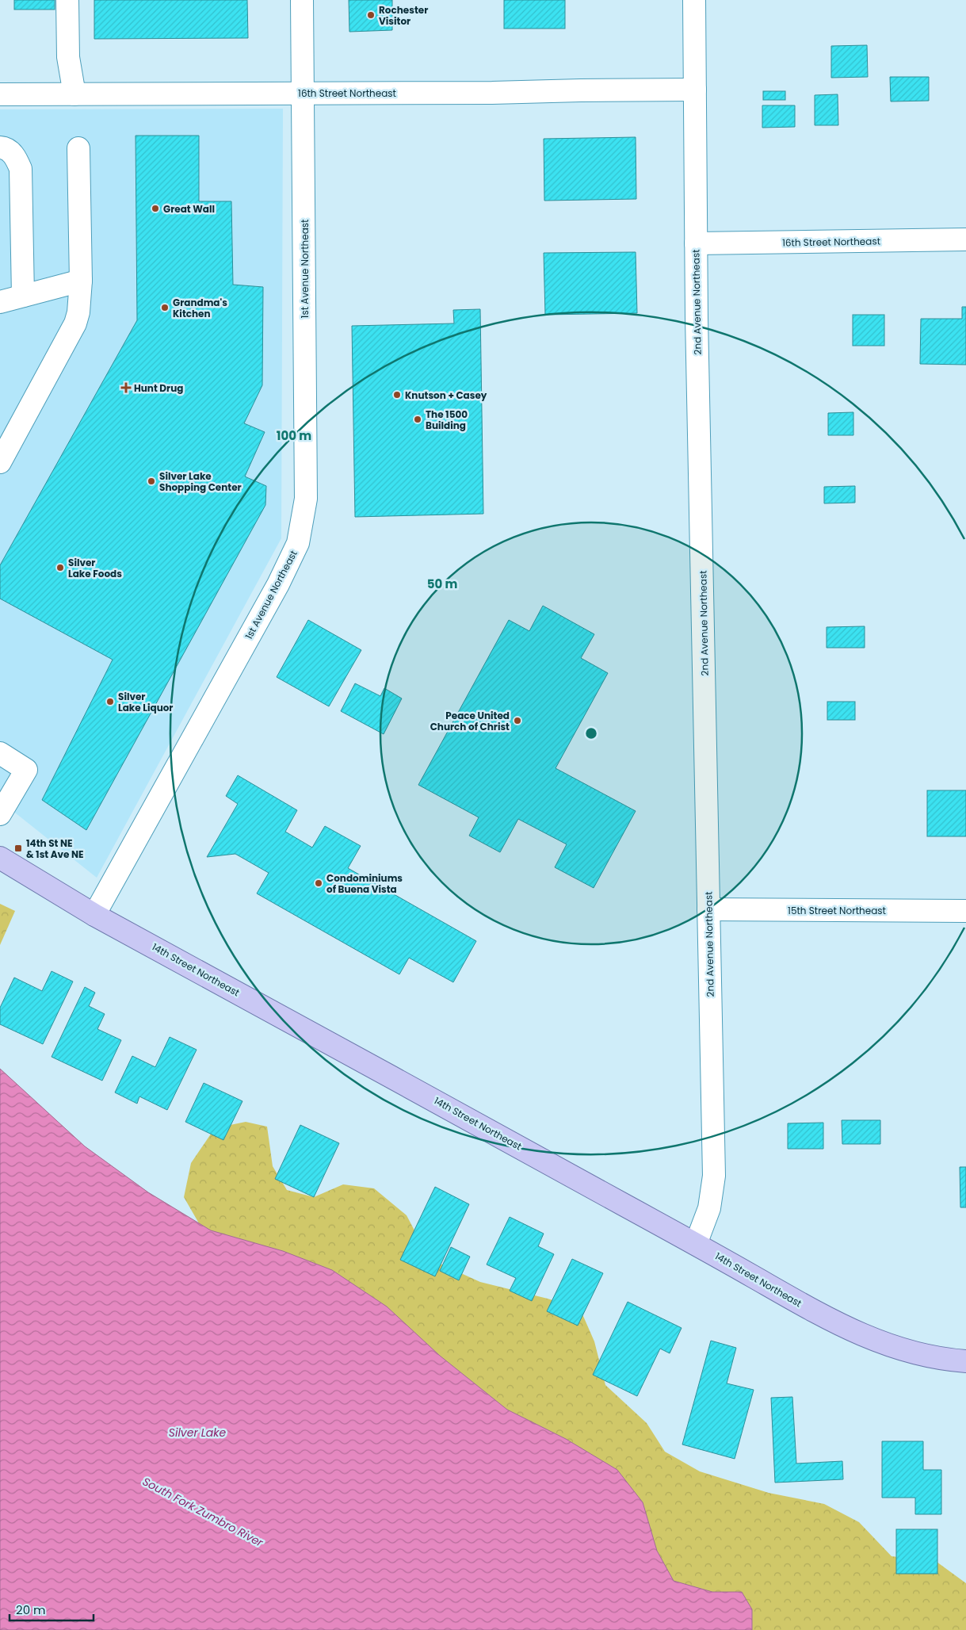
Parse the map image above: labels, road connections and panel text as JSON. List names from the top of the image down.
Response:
{
  "streets": {
    "main road": ["14th Street Northeast"],
    "street": [
      "16th Street Northeast",
      "1st Avenue Northeast",
      "2nd Avenue Northeast",
      "15th Street Northeast"
    ]
  },
  "crossings": [
    ["16th Street Northeast", "1st Avenue Northeast"],
    ["16th Street Northeast", "2nd Avenue Northeast"],
    ["1st Avenue Northeast", "14th Street Northeast"],
    ["2nd Avenue Northeast", "15th Street Northeast"],
    ["2nd Avenue Northeast", "14th Street Northeast"]
  ],
  "water": ["Silver Lake", "South Fork Zumbro River"],
  "places": {
    "other": [
      "Rochester Visitor",
      "Great Wall",
      "Grandma's Kitchen",
      "Knutson + Casey",
      "The 1500 Building",
      "Silver Lake Shopping Center",
      "Silver Lake Foods",
      "Silver Lake Liquor",
      "Peace United Church of Christ",
      "Condominiums of Buena Vista"
    ],
    "health": ["Hunt Drug"],
    "transit": ["14th St NE & 1st Ave NE"]
  },
  "scale_bar": "20 m",
  "rings": ["100 m", "50 m"]
}
